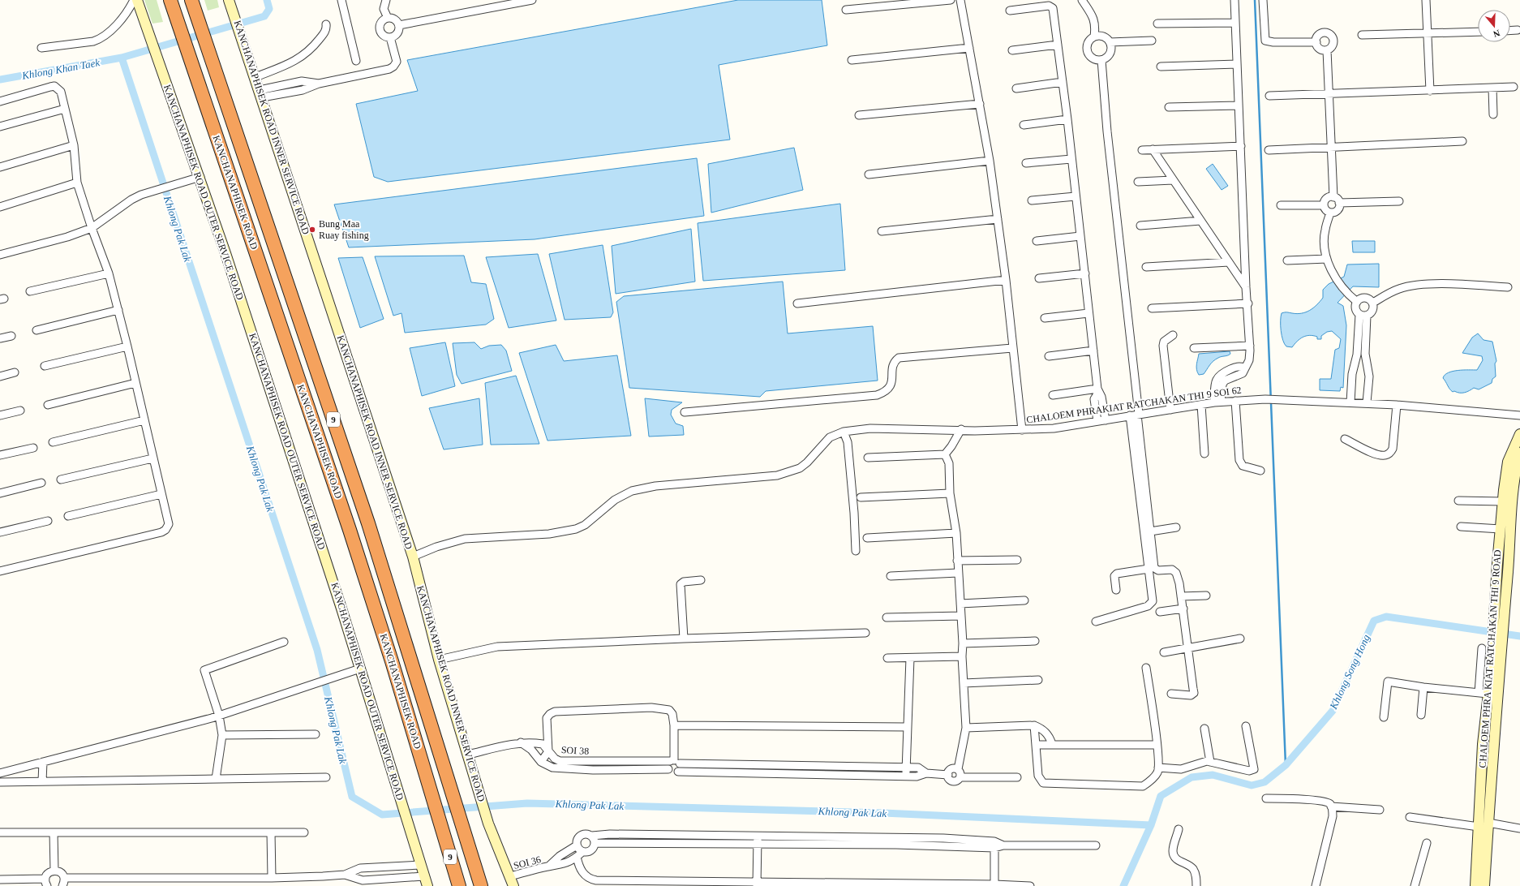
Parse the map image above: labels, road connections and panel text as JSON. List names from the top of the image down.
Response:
{
  "streets": {
    "highway": ["KANCHANAPHISEK ROAD", "9"],
    "main road": ["KANCHANAPHISEK ROAD INNER SERVICE ROAD", "KANCHANAPHISEK ROAD OUTER SERVICE ROAD", "CHALOEM PHRA KIAT RATCHAKAN THI 9 ROAD"],
    "street": ["CHALOEM PHRAKIAT RATCHAKAN THI 9 SOI 62", "SOI 38", "SOI 36"]
  },
  "crossings": [
    ["KANCHANAPHISEK ROAD INNER SERVICE ROAD", "CHALOEM PHRAKIAT RATCHAKAN THI 9 SOI 62"],
    ["KANCHANAPHISEK ROAD INNER SERVICE ROAD", "SOI 38"],
    ["KANCHANAPHISEK ROAD INNER SERVICE ROAD", "SOI 36"]
  ],
  "water": ["Khlong Khan Taek", "Khlong Pak Lak", "Khlong Song Hong"],
  "places": ["Bung Maa Ruay fishing"],
  "north": "bottom"
}
